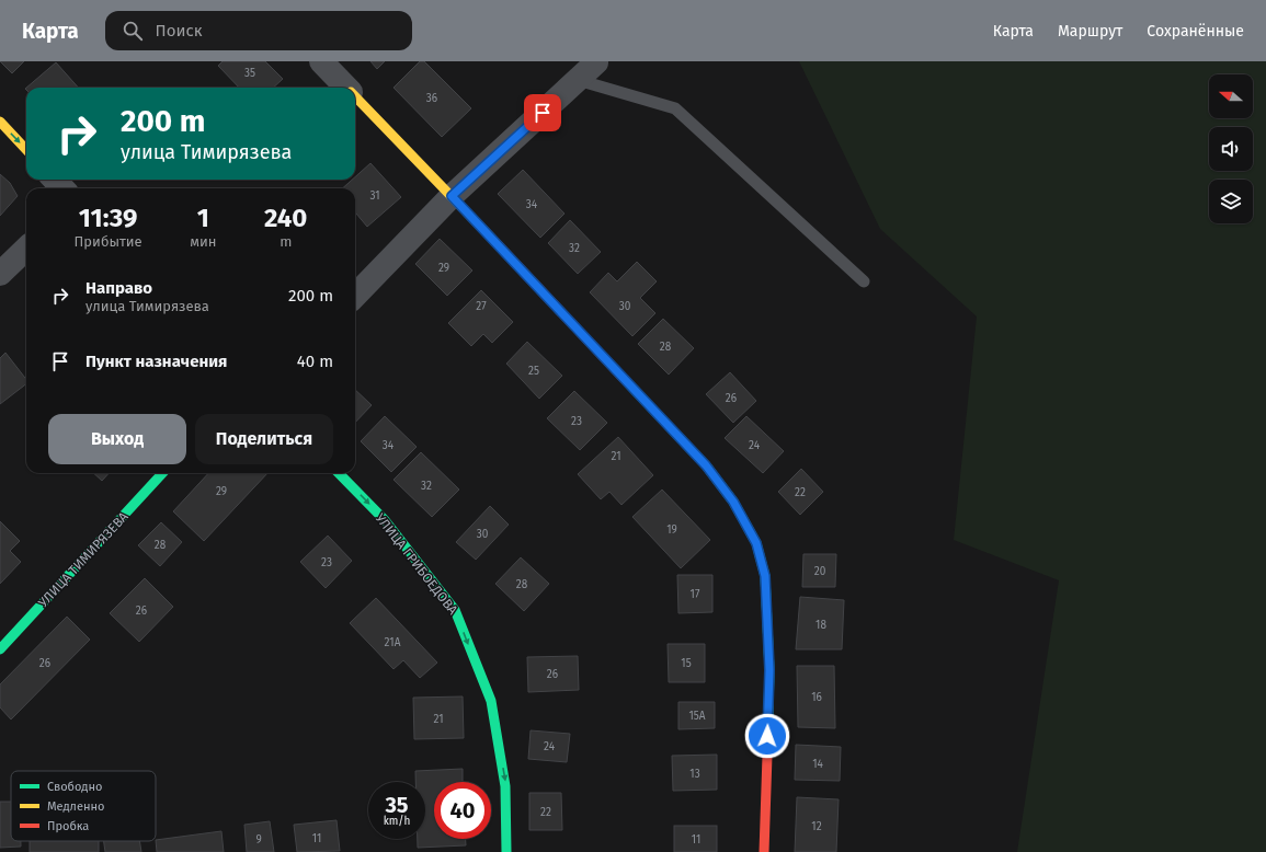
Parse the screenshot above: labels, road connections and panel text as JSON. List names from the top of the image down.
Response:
{
  "streets": {
    "street": ["УЛИЦА ТИМИРЯЗЕВА", "УЛИЦА ГРИБОЕДОВА"]
  },
  "one_way": ["УЛИЦА ГРИБОЕДОВА"],
  "house_numbers": [
    "35",
    "36",
    "31",
    "34",
    "32",
    "29",
    "27",
    "30",
    "28",
    "25",
    "26",
    "23",
    "34",
    "24",
    "21",
    "32",
    "29",
    "22",
    "19",
    "30",
    "28",
    "23",
    "20",
    "28",
    "17",
    "26",
    "18",
    "21А",
    "26",
    "15",
    "26",
    "16",
    "15А",
    "21",
    "24",
    "14",
    "13",
    "22",
    "12",
    "11",
    "9",
    "11"
  ],
  "legend": ["Свободно", "Медленно", "Пробка"],
  "north": "left",
  "page": {
    "header": "Карта",
    "search": "Поиск",
    "nav": ["Карта", "Маршрут", "Сохранённые"],
    "turn": ["200 m", "улица Тимирязева"],
    "eta": [
      "11:39",
      "Прибытие",
      "1",
      "мин",
      "240",
      "m"
    ],
    "list": [
      {
        "name": "Направо",
        "note": "улица Тимирязева",
        "value": "200 m"
      },
      {
        "name": "Пункт назначения",
        "value": "40 m"
      }
    ],
    "buttons": ["Выход", "Поделиться"],
    "speed": "35 km/h",
    "limit": "40"
  }
}
